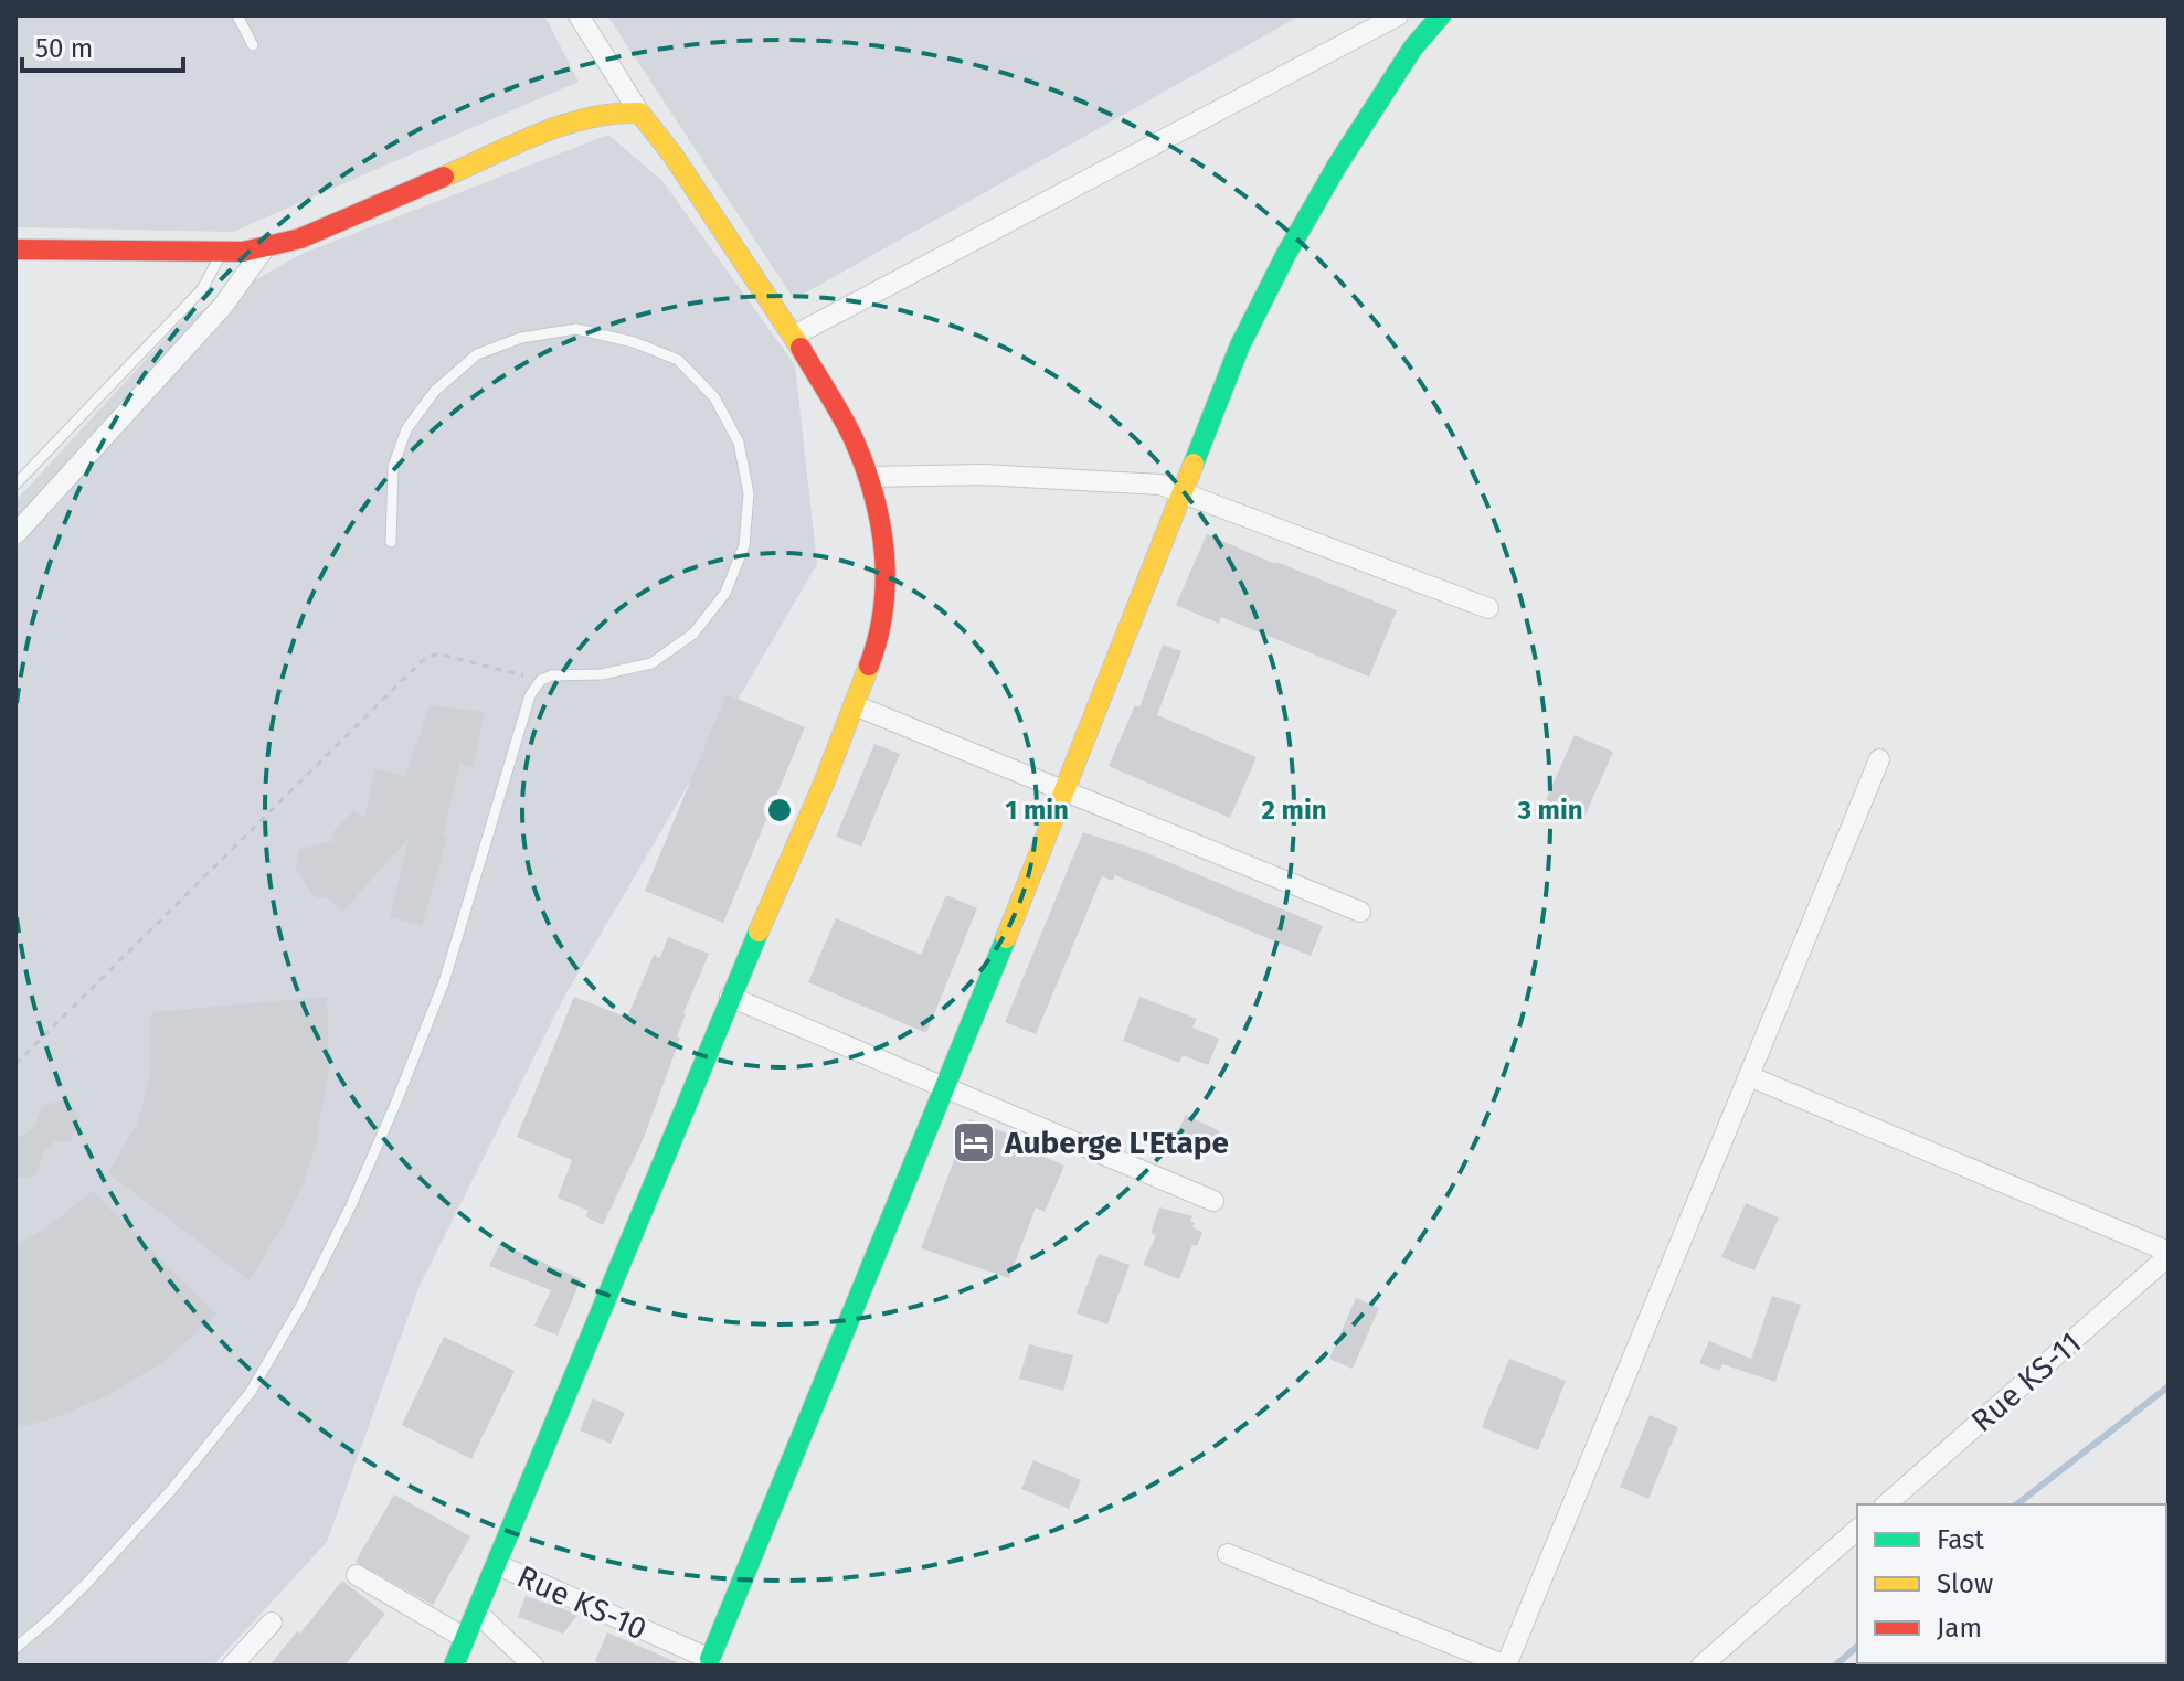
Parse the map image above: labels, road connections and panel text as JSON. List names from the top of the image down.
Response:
{
  "streets": {
    "street": ["Rue KS-11", "Rue KS-10"]
  },
  "places": {
    "hotel": ["Auberge L'Etape"]
  },
  "legend": ["Fast", "Slow", "Jam"],
  "scale_bar": "50 m",
  "rings": ["1 min", "2 min", "3 min"]
}
